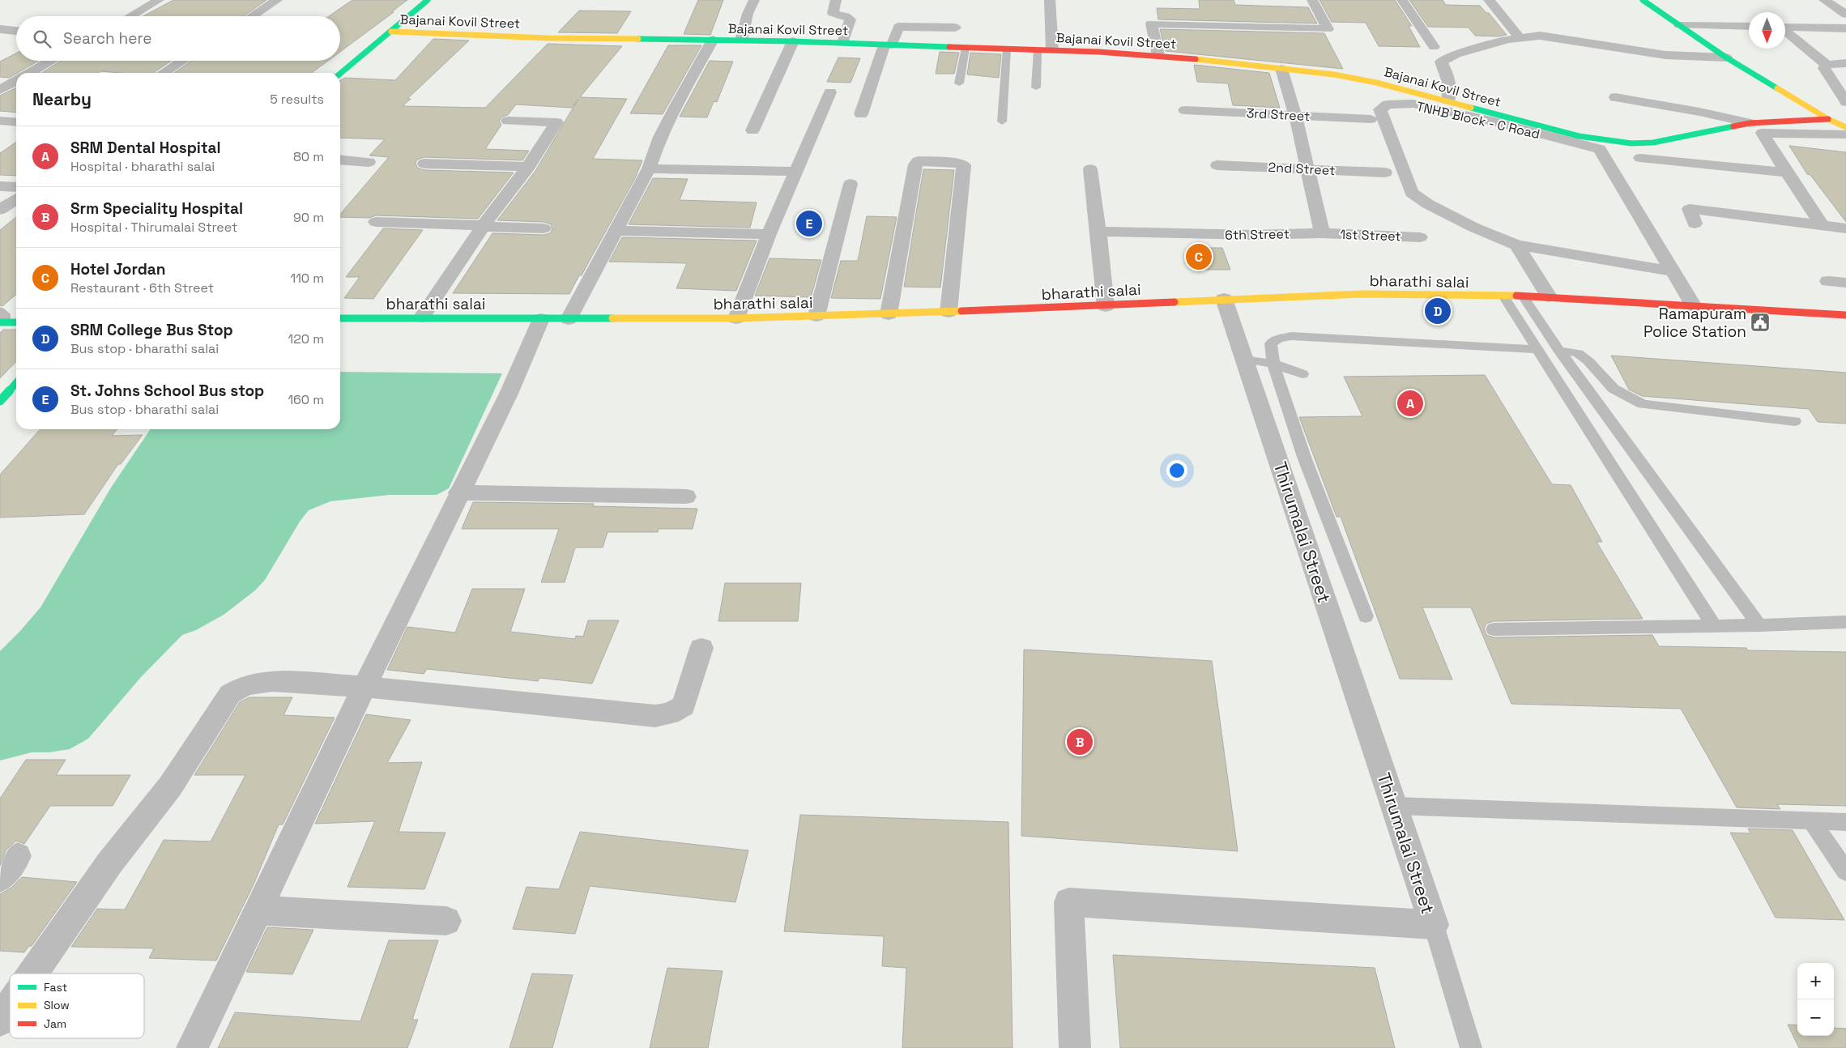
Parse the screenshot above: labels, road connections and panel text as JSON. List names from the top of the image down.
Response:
{
  "streets": {
    "street": [
      "Bajanai Kovil Street",
      "3rd Street",
      "TNHB Block - C Road",
      "2nd Street",
      "6th Street",
      "1st Street",
      "bharathi salai",
      "Thirumalai Street"
    ]
  },
  "crossings": [
    ["6th Street", "1st Street"],
    ["bharathi salai", "Thirumalai Street"]
  ],
  "places": {
    "public building": ["Ramapuram Police Station"]
  },
  "legend": ["Fast", "Slow", "Jam"],
  "north": "bottom",
  "page": {
    "search": "Search here",
    "heading": ["Nearby", "5 results"],
    "list": [
      {
        "mark": "A",
        "name": "SRM Dental Hospital",
        "note": "Hospital · bharathi salai",
        "value": "80 m"
      },
      {
        "mark": "B",
        "name": "Srm Speciality Hospital",
        "note": "Hospital · Thirumalai Street",
        "value": "90 m"
      },
      {
        "mark": "C",
        "name": "Hotel Jordan",
        "note": "Restaurant · 6th Street",
        "value": "110 m"
      },
      {
        "mark": "D",
        "name": "SRM College Bus Stop",
        "note": "Bus stop · bharathi salai",
        "value": "120 m"
      },
      {
        "mark": "E",
        "name": "St. Johns School Bus stop",
        "note": "Bus stop · bharathi salai",
        "value": "160 m"
      }
    ],
    "pins": [
      "E",
      "C",
      "D",
      "A",
      "B"
    ],
    "map_buttons": ["+", "−"]
  }
}
